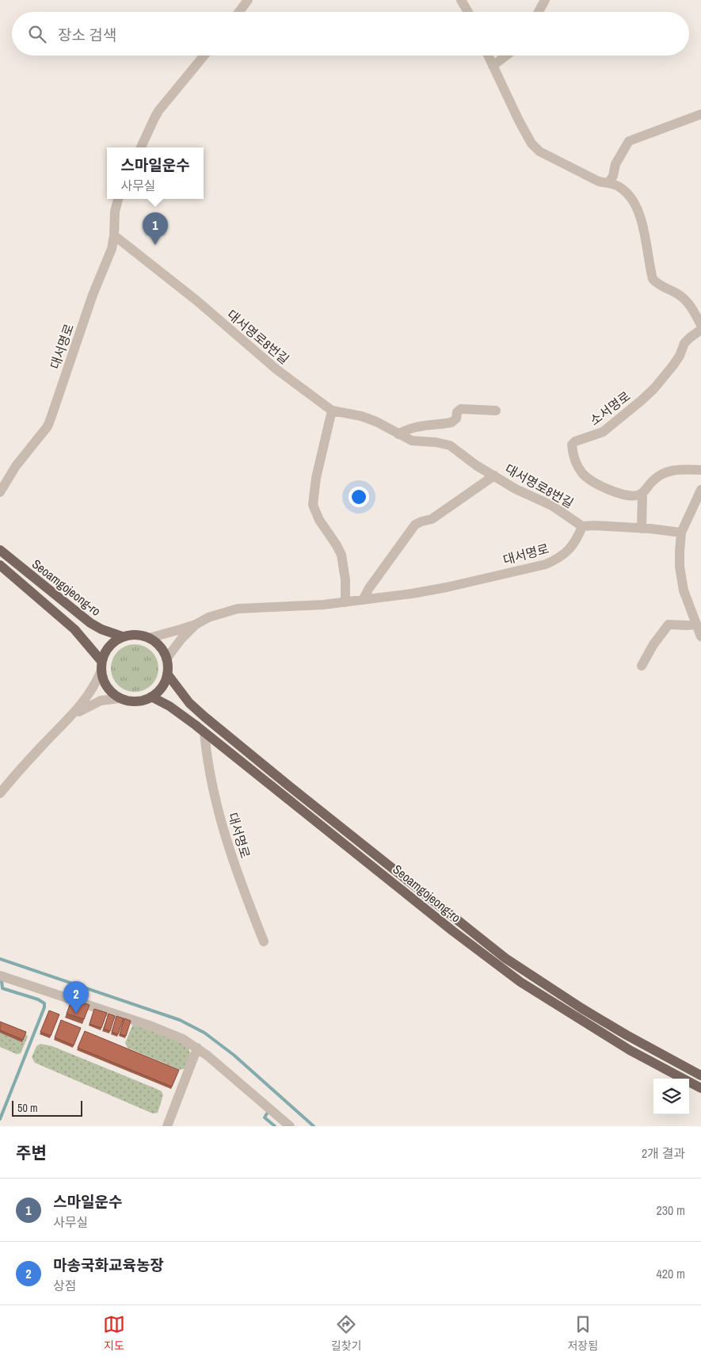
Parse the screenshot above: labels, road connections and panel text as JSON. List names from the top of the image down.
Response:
{
  "streets": {
    "main road": ["Seoamgojeong-ro"],
    "street": ["대서명로8번길", "대서명로", "소서명로"]
  },
  "crossings": [
    ["대서명로8번길", "대서명로"],
    ["대서명로", "Seoamgojeong-ro"]
  ],
  "scale_bar": "50 m",
  "page": {
    "search": "장소 검색",
    "popup": ["스마일운수", "사무실"],
    "pins": ["1", "2"],
    "scale": "50 m",
    "heading": ["주변", "2개 결과"],
    "list": [
      {
        "mark": "1",
        "name": "스마일운수",
        "note": "사무실",
        "value": "230 m"
      },
      {
        "mark": "2",
        "name": "마송국화교육농장",
        "note": "상점",
        "value": "420 m"
      }
    ],
    "nav": ["지도", "길찾기", "저장됨"]
  }
}
